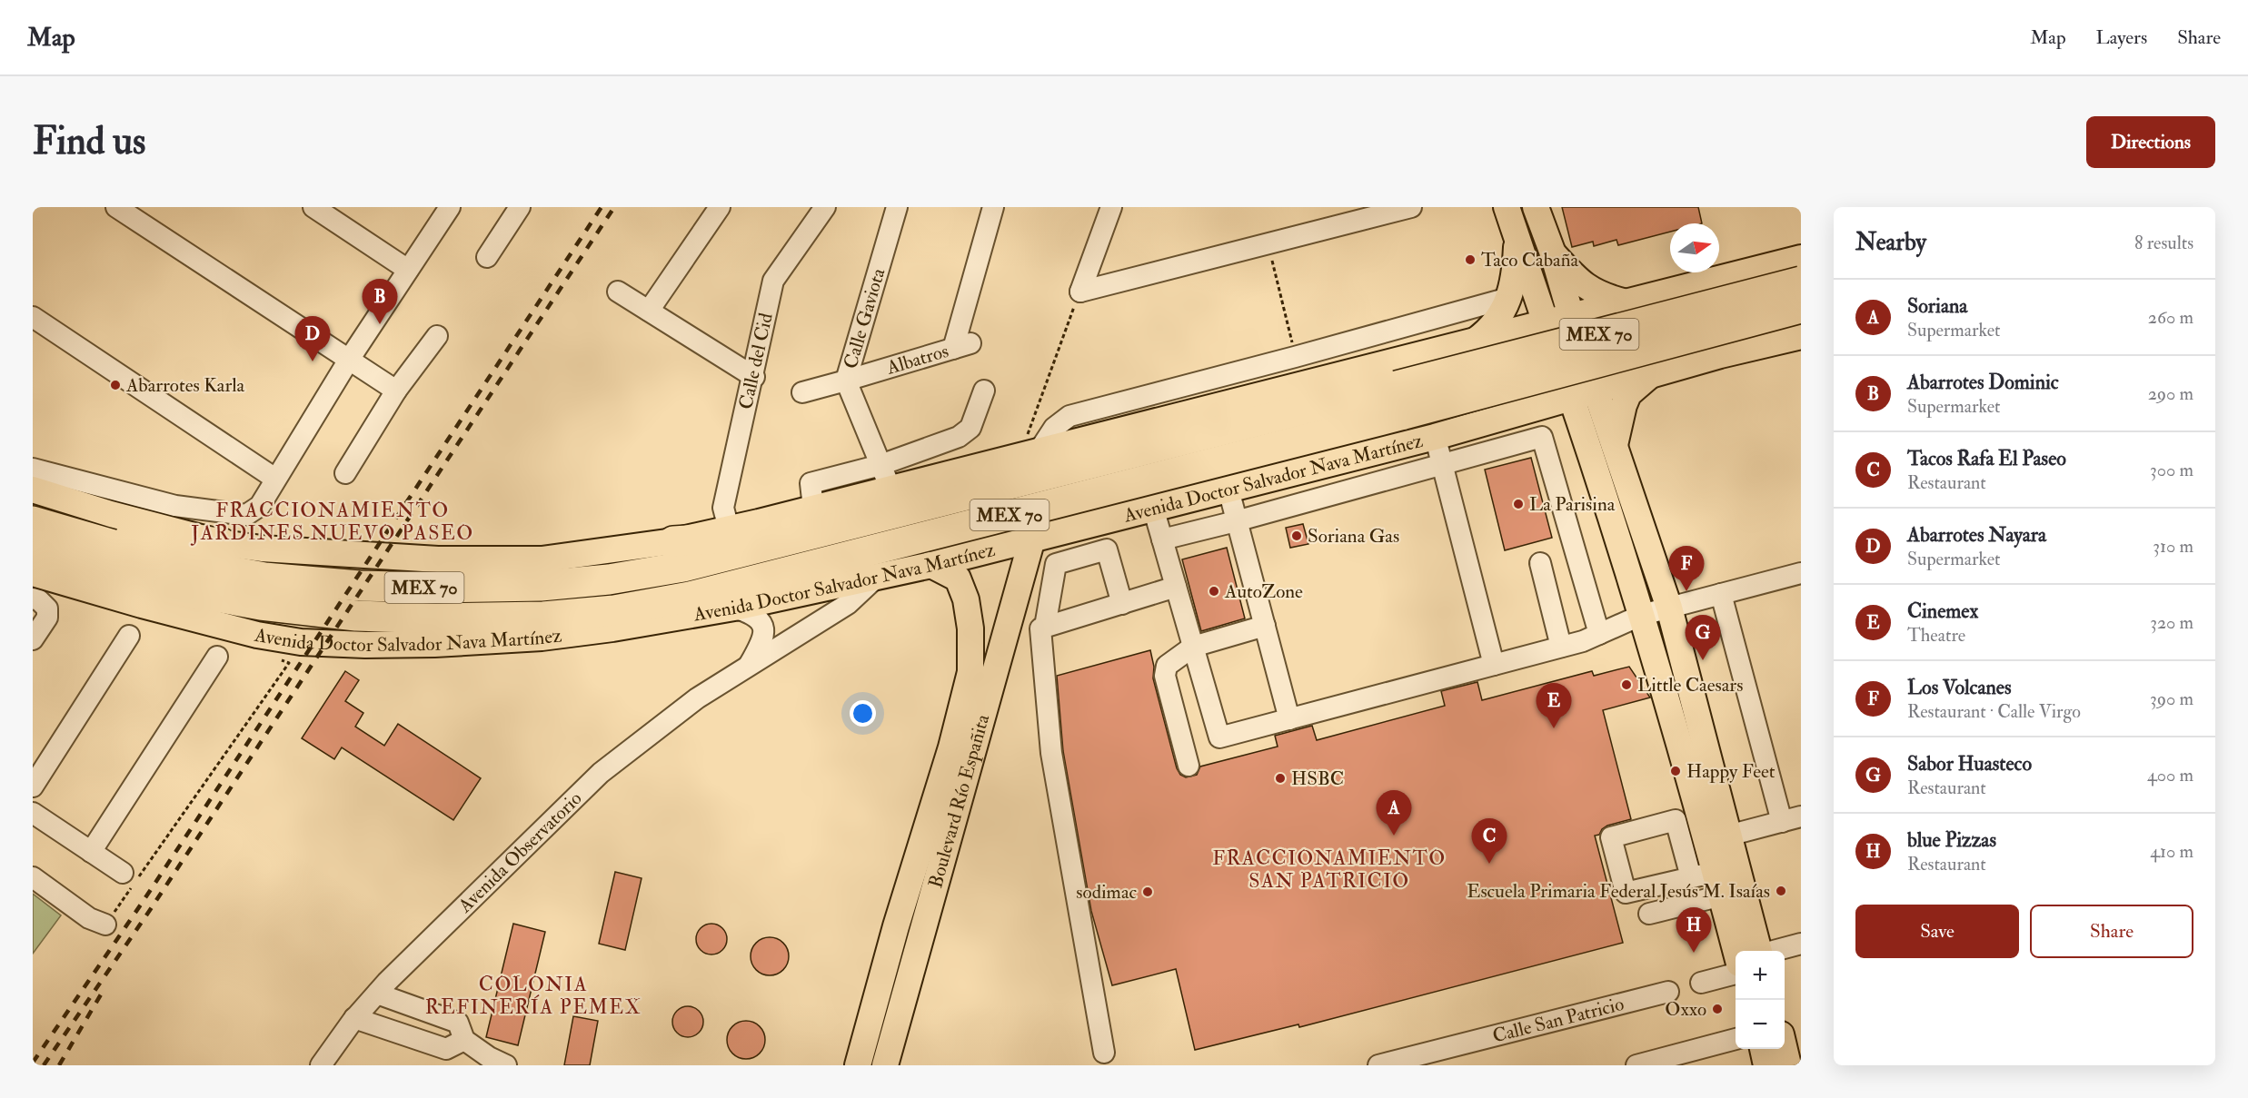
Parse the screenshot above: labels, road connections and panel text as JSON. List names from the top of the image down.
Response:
{
  "streets": {
    "highway": ["MEX 70", "Avenida Doctor Salvador Nava Martínez"],
    "main road": ["Boulevard Río Españita"],
    "street": [
      "Calle Gaviota",
      "Albatros",
      "Calle del Cid",
      "Avenida Observatorio",
      "Calle San Patricio"
    ]
  },
  "crossings": [
    ["Calle Gaviota", "Albatros"],
    ["Calle Gaviota", "Avenida Doctor Salvador Nava Martínez"],
    ["Calle del Cid", "Avenida Doctor Salvador Nava Martínez"],
    ["Avenida Doctor Salvador Nava Martínez", "Boulevard Río Españita"],
    ["Avenida Doctor Salvador Nava Martínez", "Avenida Observatorio"]
  ],
  "districts": ["FRACCIONAMIENTO JARDINES NUEVO PASEO", "FRACCIONAMIENTO SAN PATRICIO", "COLONIA REFINERÍA PEMEX"],
  "places": [
    "Taco Cabaña",
    "Abarrotes Karla",
    "La Parisina",
    "Soriana Gas",
    "AutoZone",
    "Little Caesars",
    "Happy Feet",
    "HSBC",
    "Escuela Primaria Federal Jesús M. Isaías",
    "sodimac",
    "Oxxo"
  ],
  "north": "right",
  "page": {
    "header": "Map",
    "nav": ["Map", "Layers", "Share"],
    "buttons": [
      "Directions",
      ["Save", "Share"]
    ],
    "title": "Find us",
    "heading": ["Nearby", "8 results"],
    "list": [
      {
        "mark": "A",
        "name": "Soriana",
        "note": "Supermarket",
        "value": "260 m"
      },
      {
        "mark": "B",
        "name": "Abarrotes Dominic",
        "note": "Supermarket",
        "value": "290 m"
      },
      {
        "mark": "C",
        "name": "Tacos Rafa El Paseo",
        "note": "Restaurant",
        "value": "300 m"
      },
      {
        "mark": "D",
        "name": "Abarrotes Nayara",
        "note": "Supermarket",
        "value": "310 m"
      },
      {
        "mark": "E",
        "name": "Cinemex",
        "note": "Theatre",
        "value": "320 m"
      },
      {
        "mark": "F",
        "name": "Los Volcanes",
        "note": "Restaurant · Calle Virgo",
        "value": "390 m"
      },
      {
        "mark": "G",
        "name": "Sabor Huasteco",
        "note": "Restaurant",
        "value": "400 m"
      },
      {
        "mark": "H",
        "name": "blue Pizzas",
        "note": "Restaurant",
        "value": "410 m"
      }
    ],
    "pins": [
      "B",
      "D",
      "F",
      "G",
      "E",
      "A",
      "C",
      "H"
    ],
    "map_buttons": ["+", "−"]
  }
}
